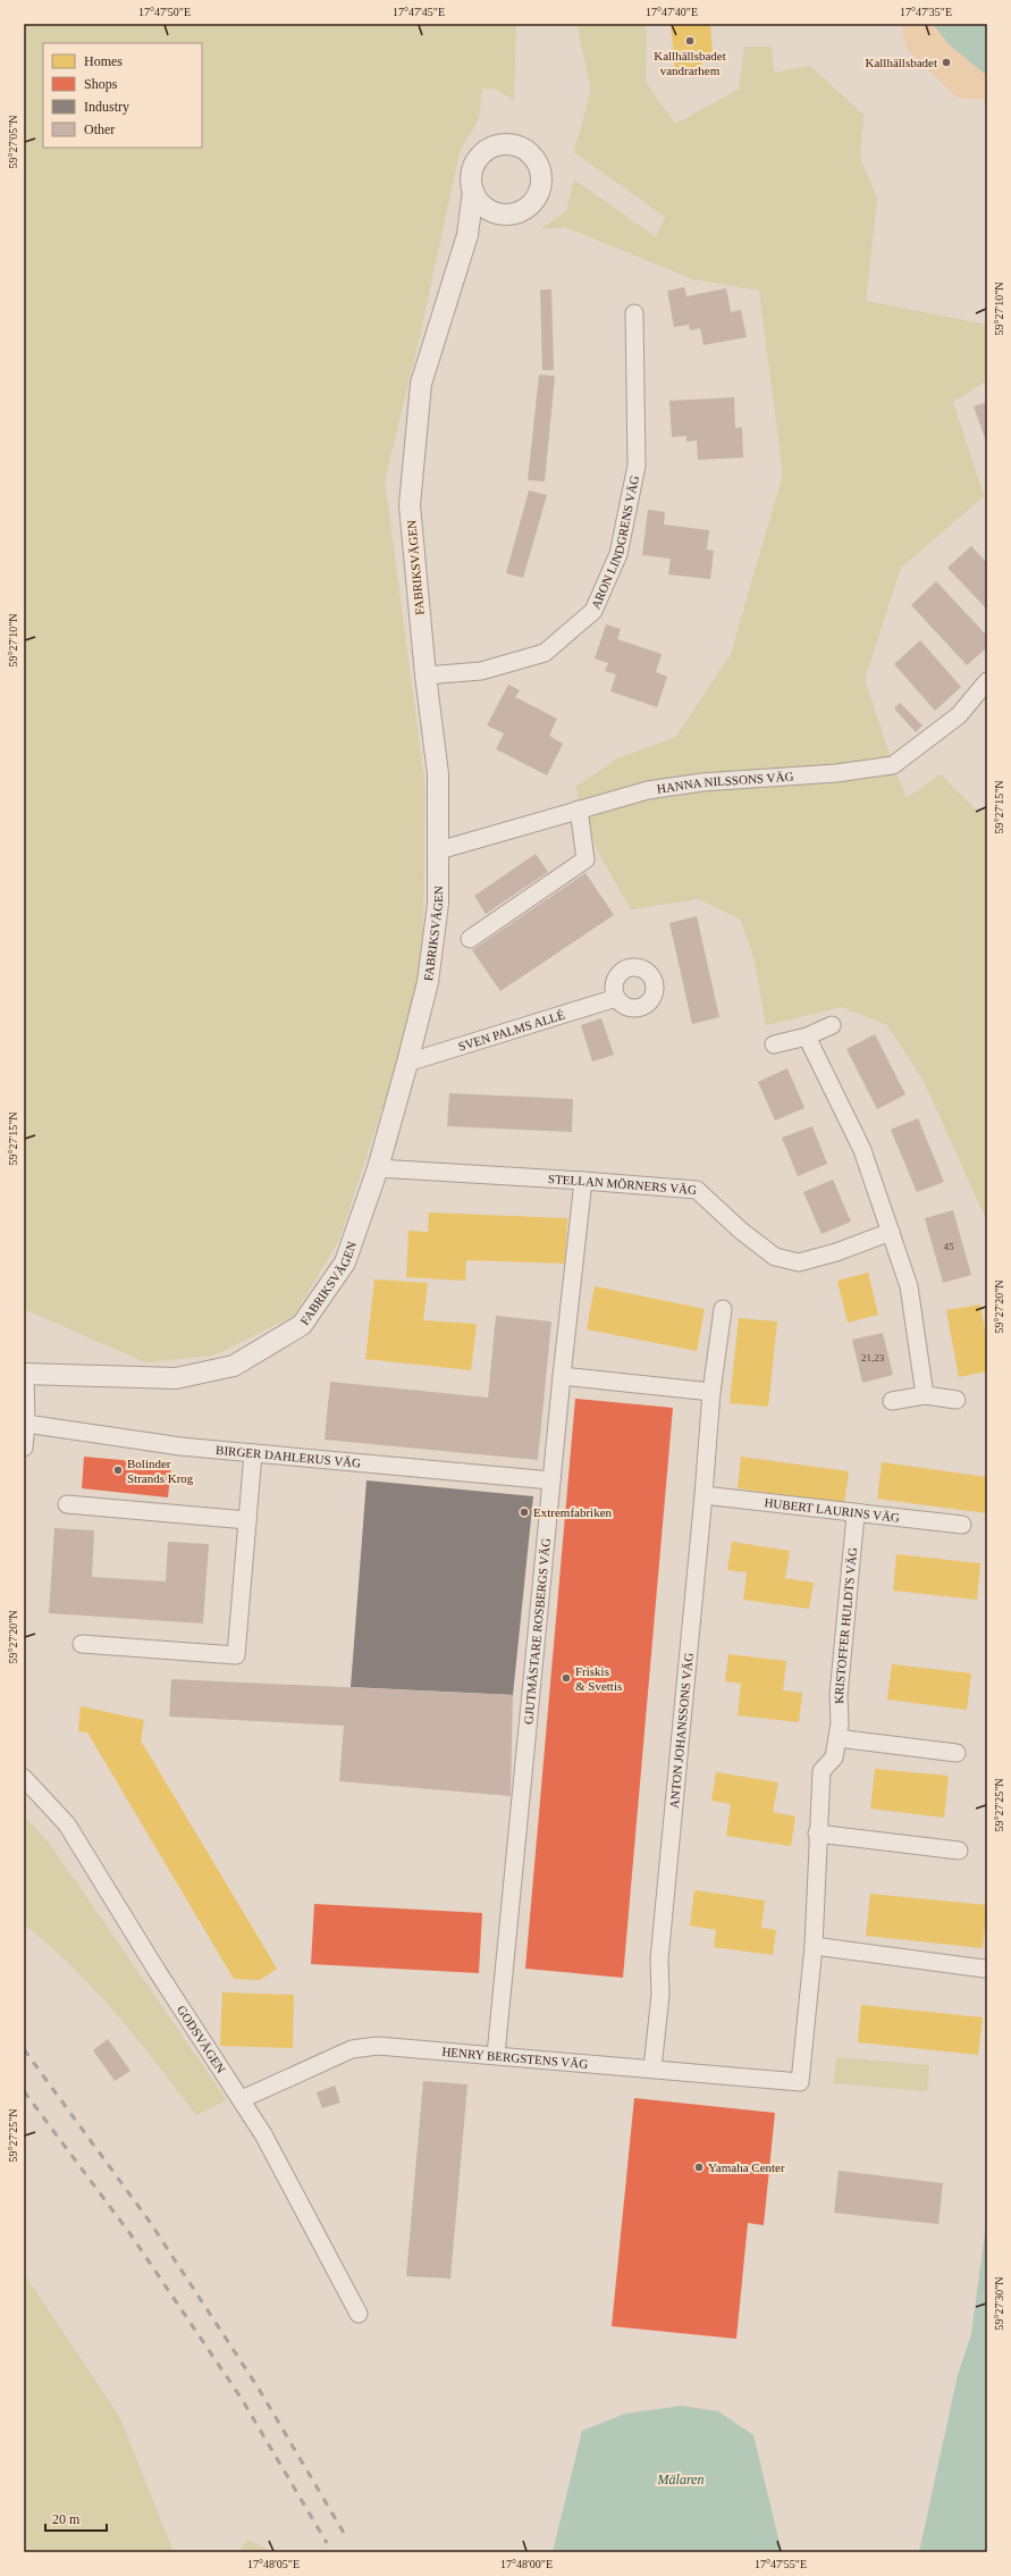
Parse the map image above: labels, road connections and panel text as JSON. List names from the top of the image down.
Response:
{
  "streets": {
    "street": [
      "ARON LINDGRENS VÄG",
      "FABRIKSVÄGEN",
      "HANNA NILSSONS VÄG",
      "SVEN PALMS ALLÉ",
      "STELLAN MÖRNERS VÄG",
      "BIRGER DAHLERUS VÄG",
      "HUBERT LAURINS VÄG",
      "KRISTOFFER HULDTS VÄG",
      "GJUTMÄSTARE ROSBERGS VÄG",
      "ANTON JOHANSSONS VÄG",
      "GODSVÄGEN",
      "HENRY BERGSTENS VÄG"
    ]
  },
  "crossings": [
    ["ARON LINDGRENS VÄG", "FABRIKSVÄGEN"],
    ["FABRIKSVÄGEN", "HANNA NILSSONS VÄG"],
    ["FABRIKSVÄGEN", "SVEN PALMS ALLÉ"],
    ["FABRIKSVÄGEN", "STELLAN MÖRNERS VÄG"],
    ["STELLAN MÖRNERS VÄG", "GJUTMÄSTARE ROSBERGS VÄG"],
    ["BIRGER DAHLERUS VÄG", "GJUTMÄSTARE ROSBERGS VÄG"],
    ["HUBERT LAURINS VÄG", "KRISTOFFER HULDTS VÄG"],
    ["HUBERT LAURINS VÄG", "ANTON JOHANSSONS VÄG"],
    ["KRISTOFFER HULDTS VÄG", "HENRY BERGSTENS VÄG"],
    ["GJUTMÄSTARE ROSBERGS VÄG", "HENRY BERGSTENS VÄG"],
    ["ANTON JOHANSSONS VÄG", "HENRY BERGSTENS VÄG"],
    ["GODSVÄGEN", "HENRY BERGSTENS VÄG"]
  ],
  "water": ["Mälaren"],
  "places": [
    "Kallhällsbadet vandrarhem",
    "Kallhällsbadet",
    "Bolinder Strands Krog",
    "Extremfabriken",
    "Friskis & Svettis",
    "Yamaha Center"
  ],
  "house_numbers": ["45", "21,23"],
  "legend": [
    "Homes",
    "Shops",
    "Industry",
    "Other"
  ],
  "scale_bar": "20 m",
  "coordinates": [
    "17°47'50\"E",
    "17°47'45\"E",
    "17°47'40\"E",
    "17°47'35\"E",
    "59°27'05\"N",
    "59°27'10\"N",
    "59°27'15\"N",
    "59°27'20\"N",
    "59°27'25\"N",
    "59°27'30\"N",
    "17°48'05\"E",
    "17°48'00\"E",
    "17°47'55\"E"
  ]
}
